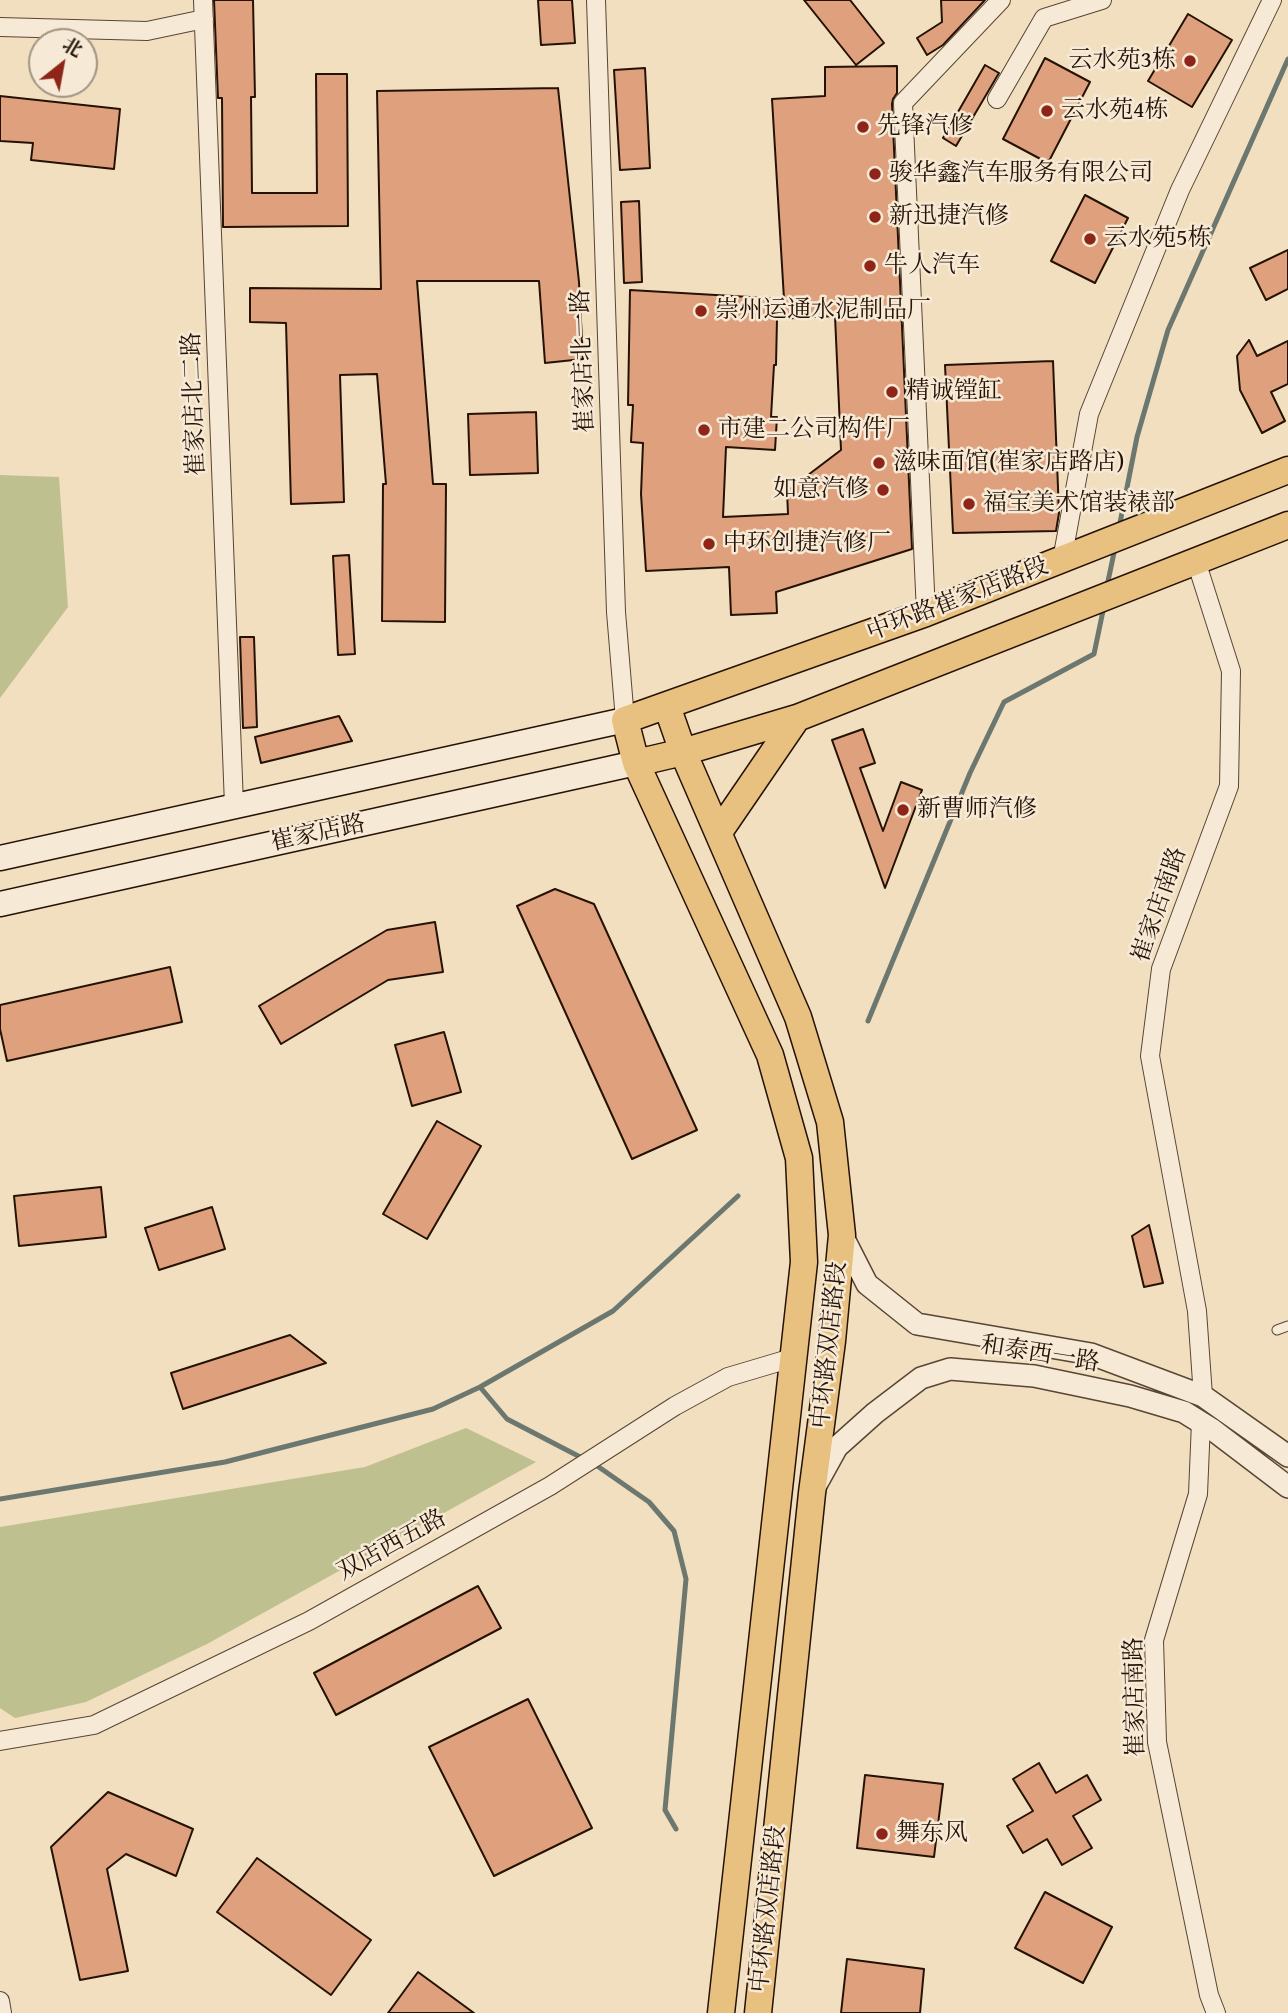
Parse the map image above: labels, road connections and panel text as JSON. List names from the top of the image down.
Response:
{
  "streets": {
    "main road": ["中环路崔家店路段", "崔家店路", "中环路双店路段"],
    "street": [
      "崔家店北一路",
      "崔家店北二路",
      "崔家店南路",
      "和泰西一路",
      "双店西五路"
    ]
  },
  "crossings": [
    ["崔家店北一路", "中环路崔家店路段"],
    ["崔家店北一路", "崔家店路"],
    ["崔家店北一路", "中环路双店路段"],
    ["崔家店北二路", "崔家店路"],
    ["中环路崔家店路段", "崔家店路"],
    ["中环路崔家店路段", "崔家店南路"],
    ["中环路崔家店路段", "中环路双店路段"],
    ["崔家店路", "中环路双店路段"],
    ["崔家店南路", "和泰西一路"],
    ["中环路双店路段", "和泰西一路"],
    ["中环路双店路段", "双店西五路"]
  ],
  "places": [
    "云水苑3栋",
    "云水苑4栋",
    "先锋汽修",
    "骏华鑫汽车服务有限公司",
    "新迅捷汽修",
    "云水苑5栋",
    "牛人汽车",
    "崇州运通水泥制品厂",
    "精诚镗缸",
    "市建二公司构件厂",
    "滋味面馆(崔家店路店)",
    "如意汽修",
    "福宝美术馆装裱部",
    "中环创捷汽修厂",
    "新曹师汽修",
    "舞东风"
  ],
  "north": "top right"
}
